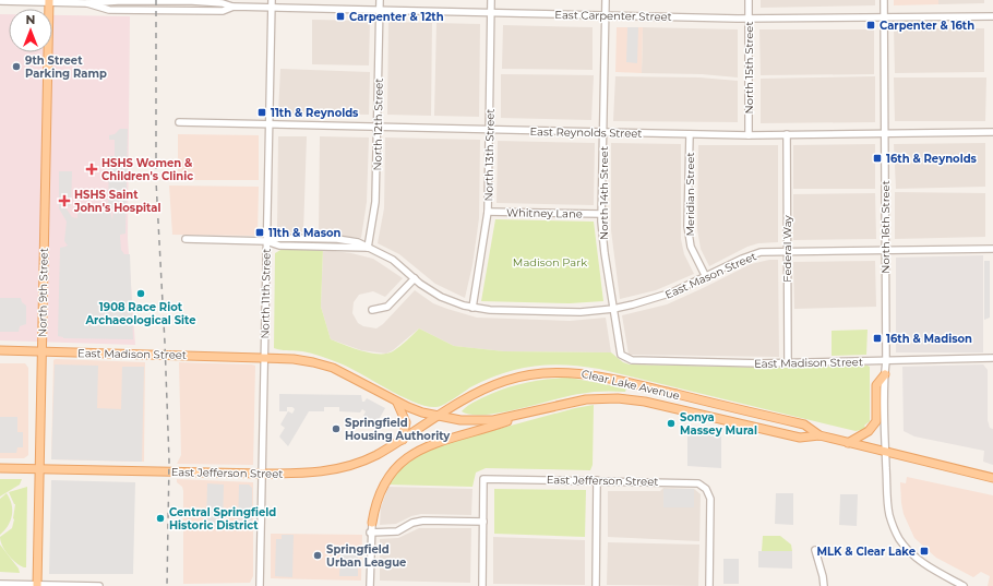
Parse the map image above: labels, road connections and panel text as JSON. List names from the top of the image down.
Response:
{
  "streets": {
    "main road": [
      "North 9th Street",
      "East Madison Street",
      "Clear Lake Avenue",
      "East Jefferson Street"
    ],
    "street": [
      "East Carpenter Street",
      "North 15th Street",
      "North 12th Street",
      "East Reynolds Street",
      "North 13th Street",
      "North 14th Street",
      "Meridian Street",
      "Whitney Lane",
      "North 16th Street",
      "Federal Way",
      "East Mason Street",
      "North 11th Street"
    ]
  },
  "crossings": [
    ["East Carpenter Street", "North 15th Street"],
    ["East Carpenter Street", "North 12th Street"],
    ["East Carpenter Street", "North 13th Street"],
    ["East Carpenter Street", "North 14th Street"],
    ["East Carpenter Street", "North 16th Street"],
    ["East Carpenter Street", "North 9th Street"],
    ["East Carpenter Street", "North 11th Street"],
    ["North 15th Street", "East Reynolds Street"],
    ["North 12th Street", "East Reynolds Street"],
    ["North 12th Street", "East Mason Street"],
    ["East Reynolds Street", "North 13th Street"],
    ["East Reynolds Street", "North 14th Street"],
    ["East Reynolds Street", "Meridian Street"],
    ["East Reynolds Street", "North 16th Street"],
    ["East Reynolds Street", "Federal Way"],
    ["East Reynolds Street", "North 11th Street"],
    ["North 13th Street", "Whitney Lane"],
    ["North 13th Street", "East Mason Street"],
    ["North 14th Street", "Whitney Lane"],
    ["North 14th Street", "East Mason Street"],
    ["North 14th Street", "East Madison Street"],
    ["Meridian Street", "East Mason Street"],
    ["North 16th Street", "East Mason Street"],
    ["North 16th Street", "East Madison Street"],
    ["North 16th Street", "Clear Lake Avenue"],
    ["Federal Way", "East Mason Street"],
    ["Federal Way", "East Madison Street"],
    ["East Mason Street", "North 11th Street"],
    ["North 9th Street", "East Madison Street"],
    ["North 9th Street", "East Jefferson Street"],
    ["North 11th Street", "East Madison Street"],
    ["North 11th Street", "East Jefferson Street"],
    ["East Madison Street", "Clear Lake Avenue"],
    ["East Madison Street", "East Jefferson Street"],
    ["Clear Lake Avenue", "East Jefferson Street"]
  ],
  "parks": ["Madison Park"],
  "places": {
    "transit": [
      "Carpenter & 12th",
      "Carpenter & 16th",
      "11th & Reynolds",
      "16th & Reynolds",
      "11th & Mason",
      "16th & Madison",
      "MLK & Clear Lake"
    ],
    "other": [
      "9th Street Parking Ramp",
      "1908 Race Riot Archaeological Site",
      "Sonya Massey Mural",
      "Springfield Housing Authority",
      "Central Springfield Historic District",
      "Springfield Urban League"
    ],
    "health": ["HSHS Women & Children's Clinic", "HSHS Saint John's Hospital"]
  },
  "north": "top"
}
